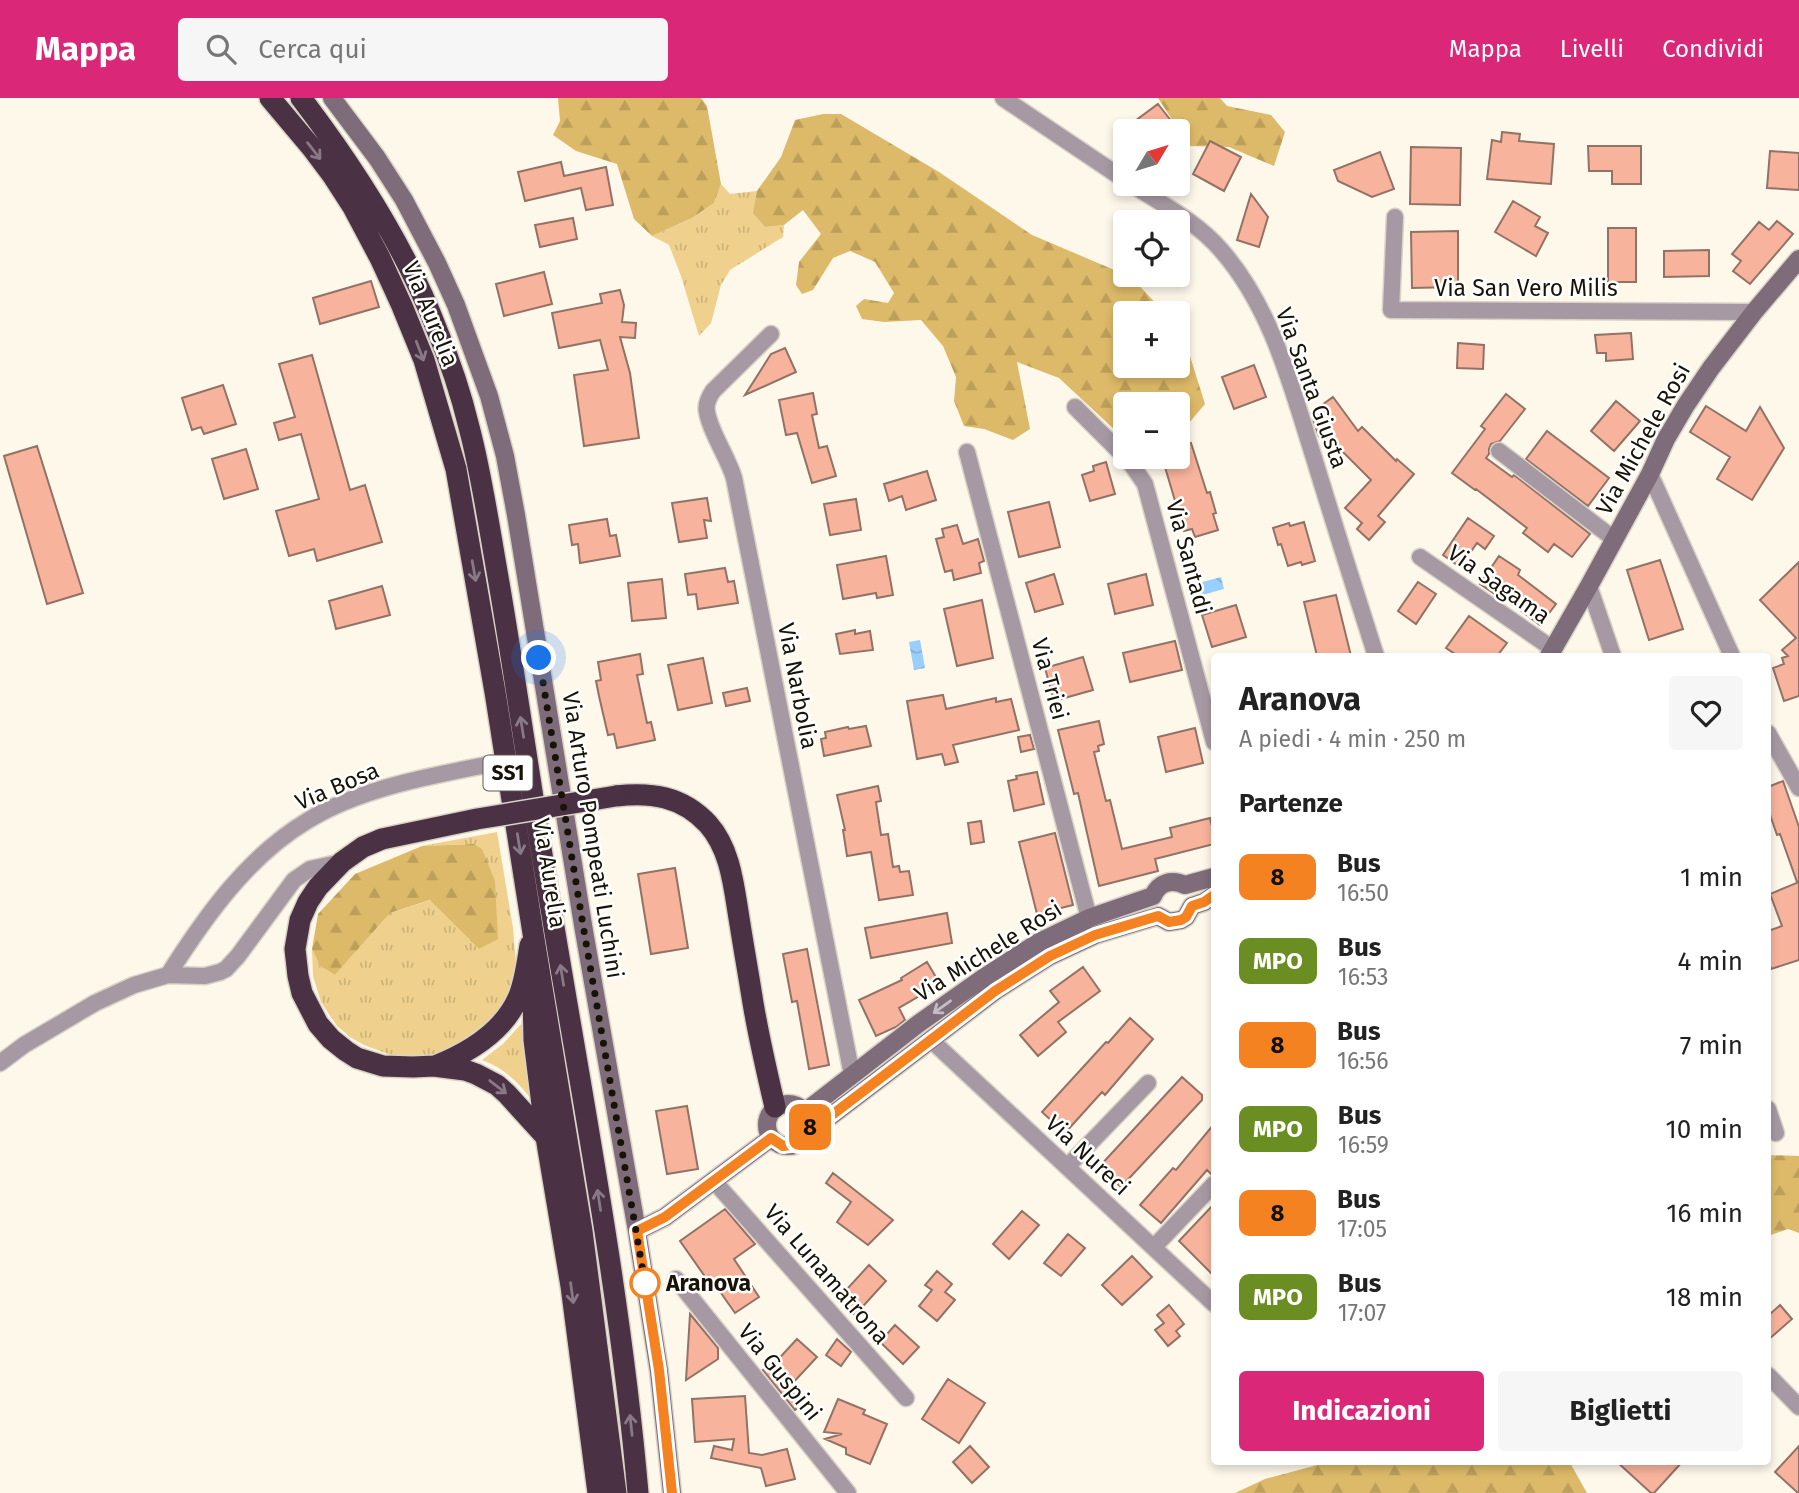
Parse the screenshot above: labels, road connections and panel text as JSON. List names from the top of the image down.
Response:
{
  "streets": {
    "highway": ["Via Aurelia", "SS1"],
    "street": [
      "Via San Vero Milis",
      "Via Santa Giusta",
      "Via Michele Rosi",
      "Via Santadi",
      "Via Sagama",
      "Via Triei",
      "Via Narbolia",
      "Via Bosa",
      "Via Arturo Pompeati Luchini",
      "Via Nureci",
      "Via Lunamatrona",
      "Via Guspini"
    ]
  },
  "crossings": [
    ["Via San Vero Milis", "Via Michele Rosi"],
    ["Via Aurelia", "Via Bosa"],
    ["Via Michele Rosi", "Via Sagama"],
    ["Via Michele Rosi", "Via Triei"],
    ["Via Michele Rosi", "Via Narbolia"],
    ["Via Michele Rosi", "Via Nureci"]
  ],
  "places": ["Aranova"],
  "lines": ["bus line 8"],
  "north": "top right",
  "page": {
    "header": "Mappa",
    "search": "Cerca qui",
    "nav": ["Mappa", "Livelli", "Condividi"],
    "on_map": "8",
    "map_buttons": ["+", "−"],
    "heading": [
      ["Aranova", "A piedi · 4 min · 250 m"],
      "Partenze"
    ],
    "list": [
      {
        "mark": "8",
        "name": "Bus",
        "note": "16:50",
        "value": "1 min"
      },
      {
        "mark": "MPO",
        "name": "Bus",
        "note": "16:53",
        "value": "4 min"
      },
      {
        "mark": "8",
        "name": "Bus",
        "note": "16:56",
        "value": "7 min"
      },
      {
        "mark": "MPO",
        "name": "Bus",
        "note": "16:59",
        "value": "10 min"
      },
      {
        "mark": "8",
        "name": "Bus",
        "note": "17:05",
        "value": "16 min"
      },
      {
        "mark": "MPO",
        "name": "Bus",
        "note": "17:07",
        "value": "18 min"
      }
    ],
    "buttons": ["Indicazioni", "Biglietti"]
  }
}
